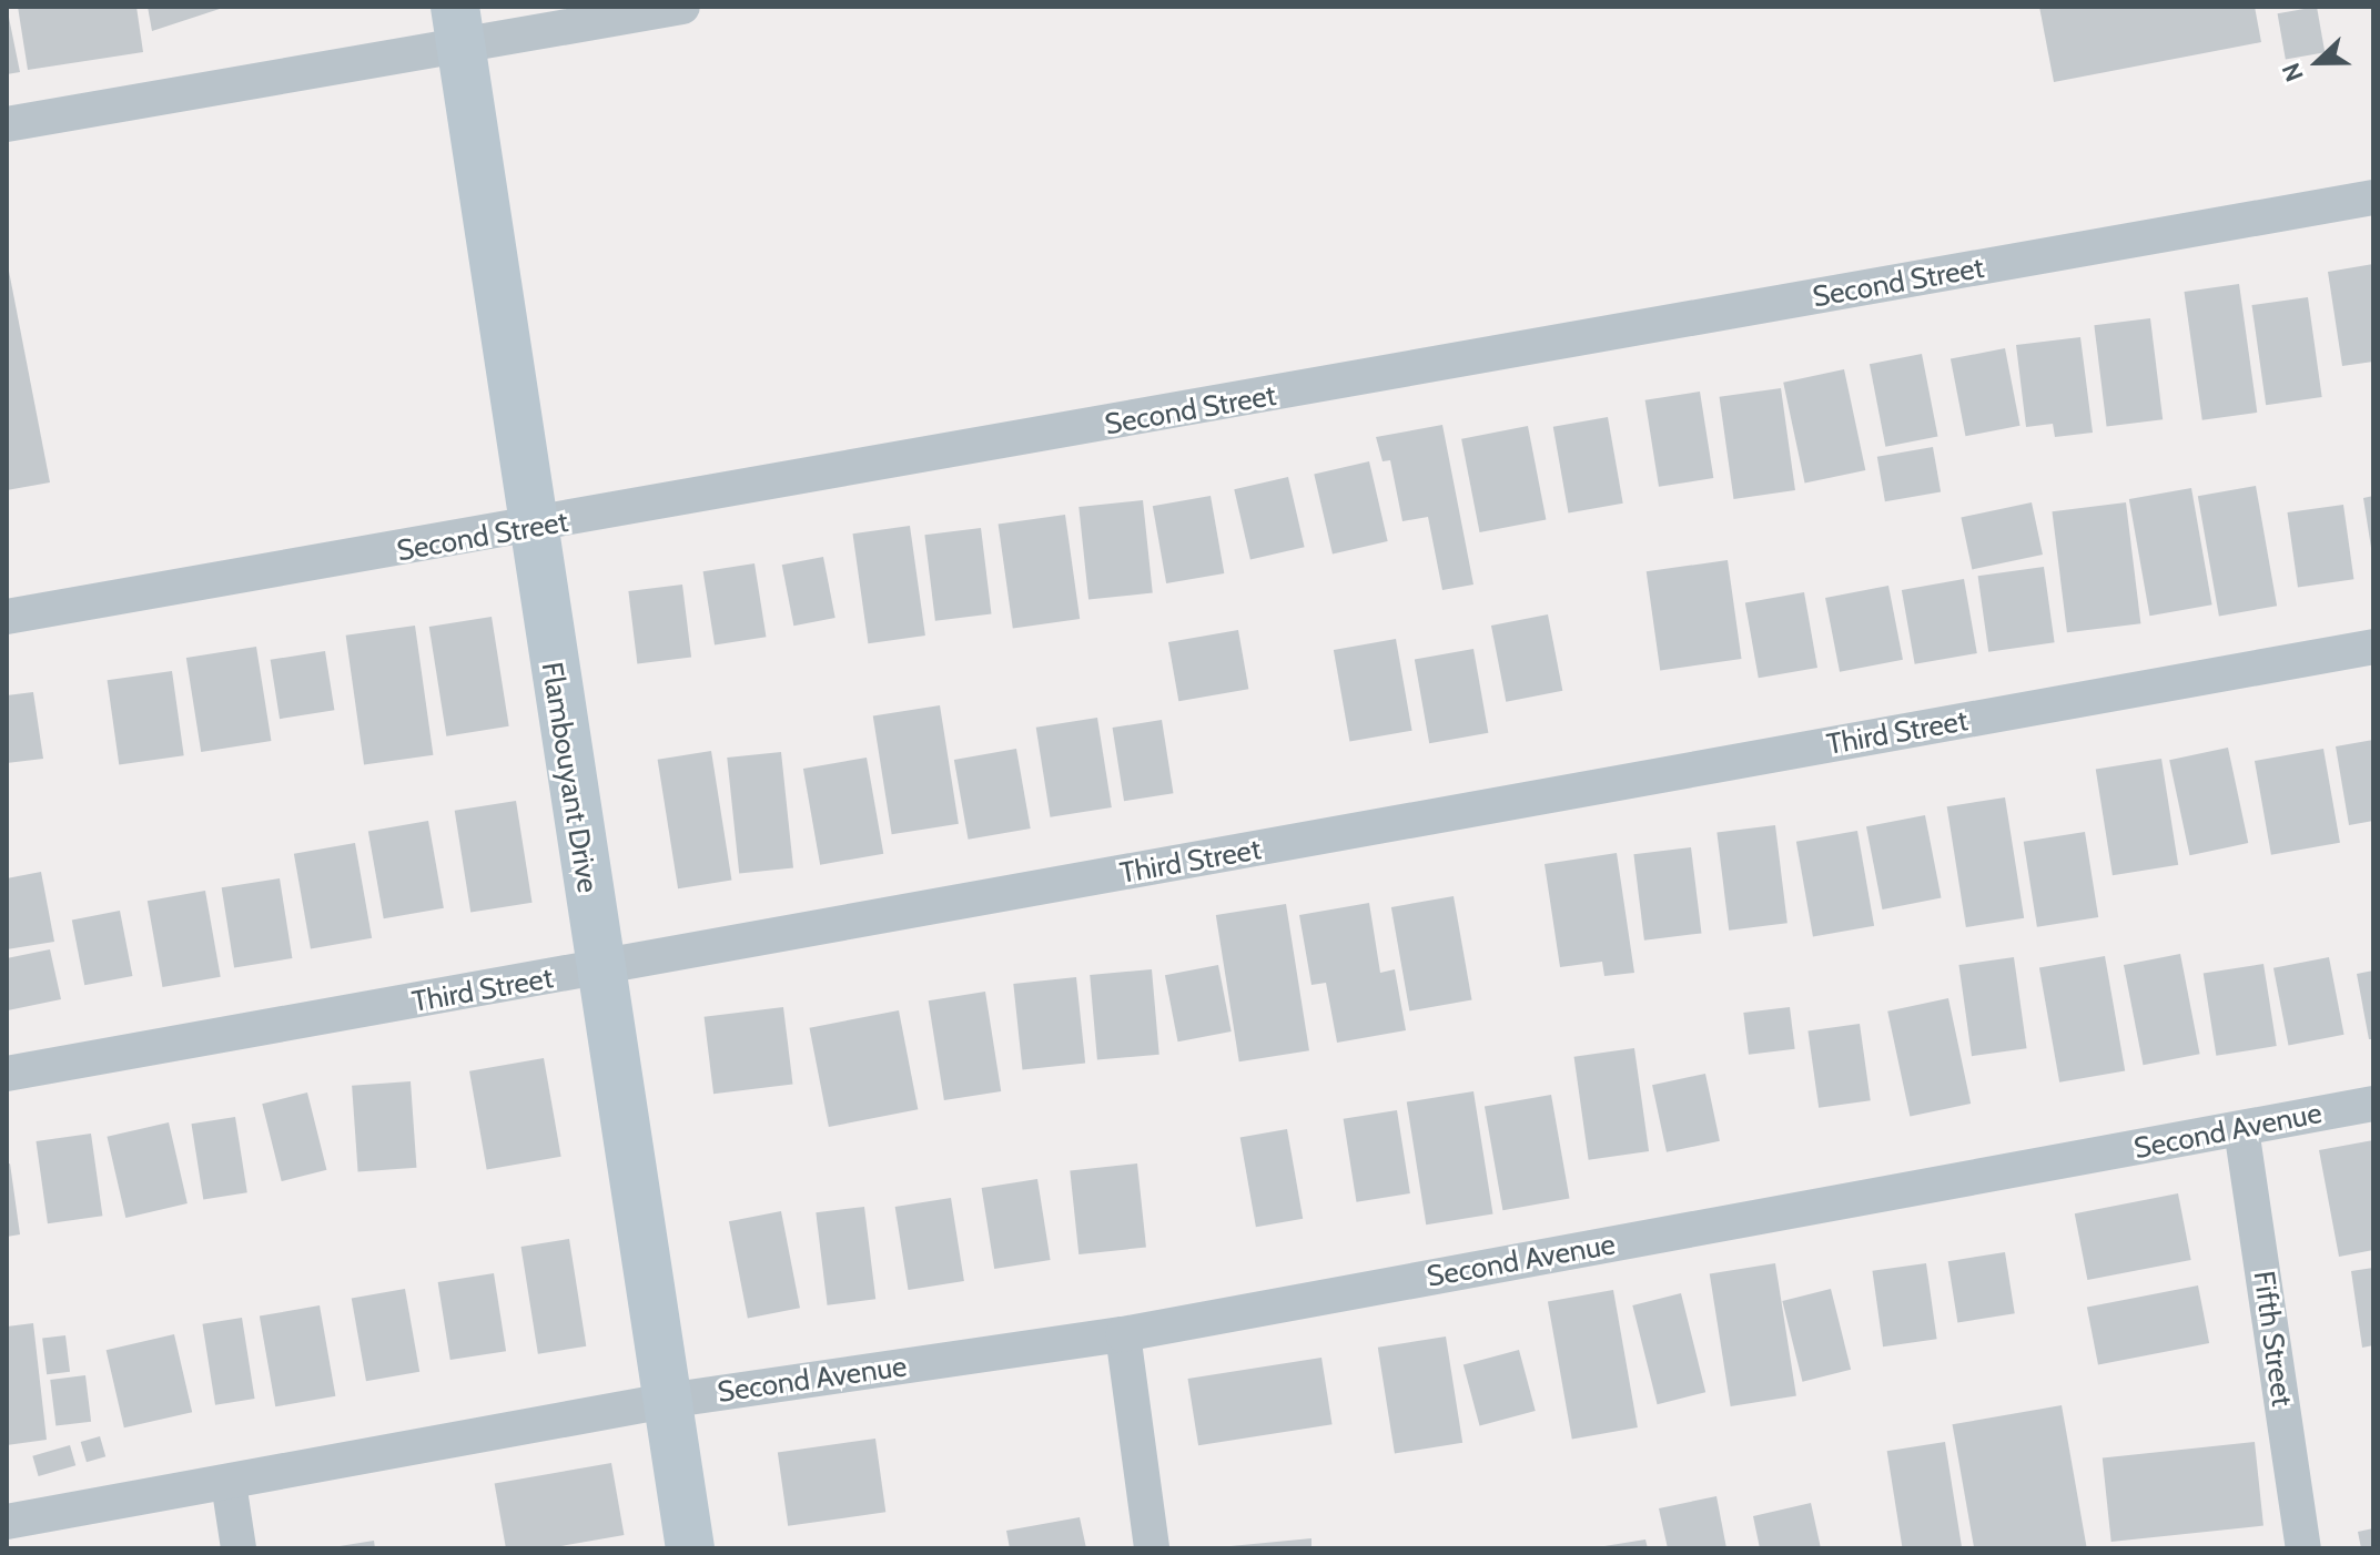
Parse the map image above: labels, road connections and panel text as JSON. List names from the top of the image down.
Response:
{
  "streets": {
    "street": [
      "Second Street",
      "Third Street",
      "Flambouyant Drive",
      "Second Avenue",
      "Fifth Street"
    ]
  },
  "crossings": [
    ["Second Street", "Flambouyant Drive"],
    ["Third Street", "Flambouyant Drive"],
    ["Flambouyant Drive", "Second Avenue"],
    ["Second Avenue", "Fifth Street"]
  ],
  "north": "left"
}
